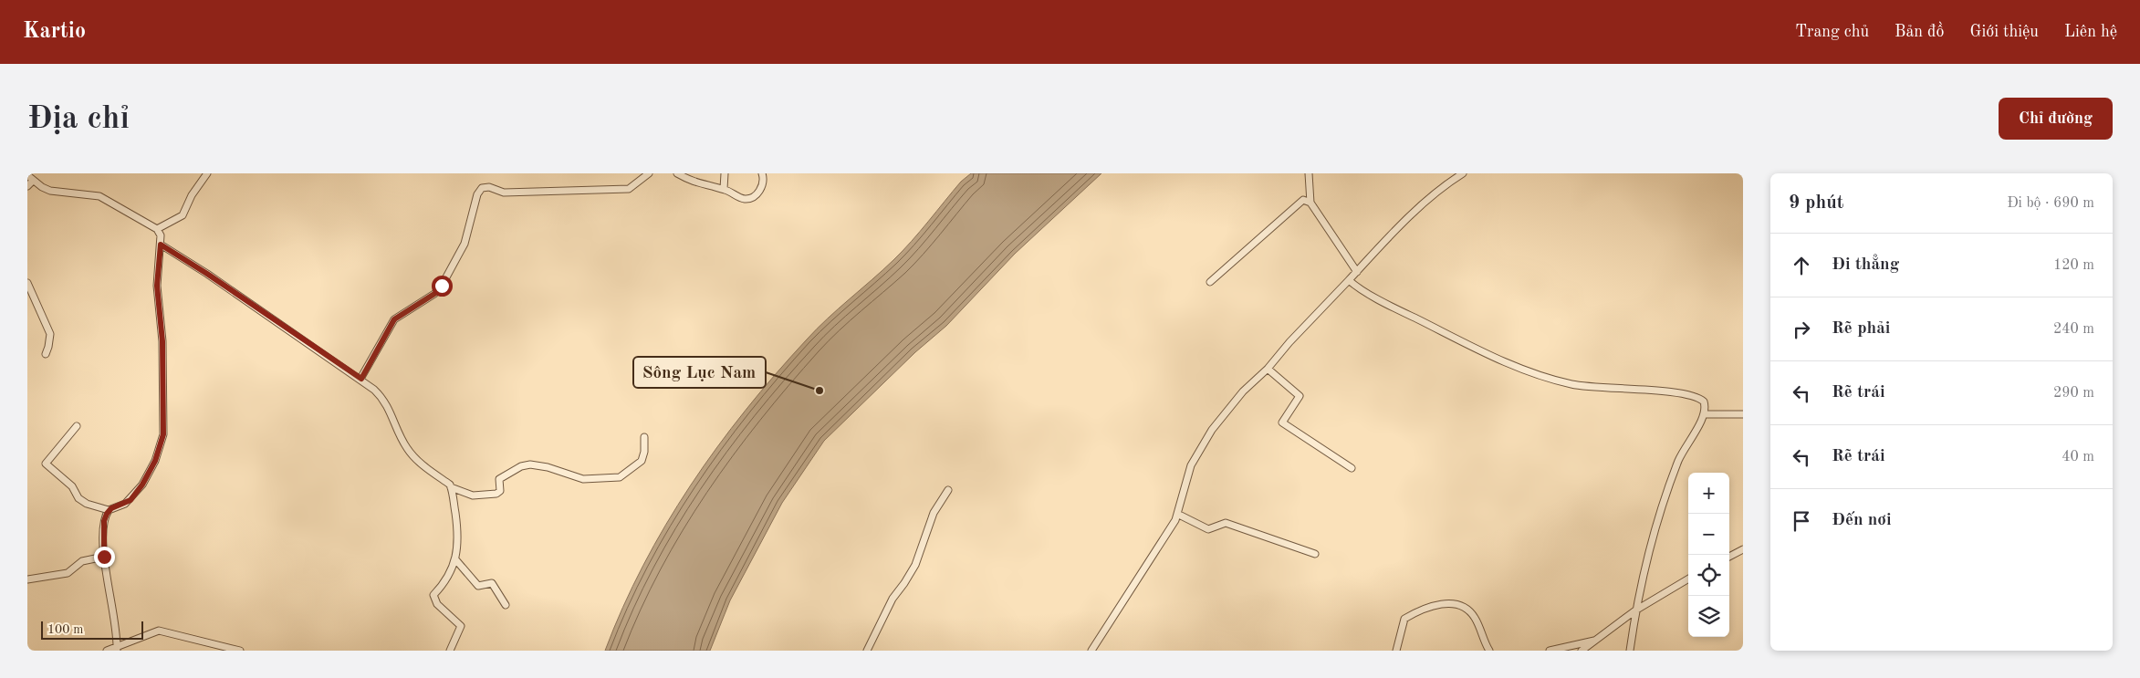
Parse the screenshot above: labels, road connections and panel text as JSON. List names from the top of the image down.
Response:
{
  "places": ["Sông Lục Nam"],
  "scale_bar": "100 m",
  "page": {
    "header": "Kartio",
    "nav": [
      "Trang chủ",
      "Bản đồ",
      "Giới thiệu",
      "Liên hệ"
    ],
    "buttons": "Chỉ đường",
    "title": "Địa chỉ",
    "heading": ["9 phút", "Đi bộ · 690 m"],
    "list": [
      ["Đi thẳng", "120 m"],
      ["Rẽ phải", "240 m"],
      ["Rẽ trái", "290 m"],
      ["Rẽ trái", "40 m"],
      "Đến nơi"
    ],
    "map_buttons": ["+", "−"],
    "scale": "100 m"
  }
}
